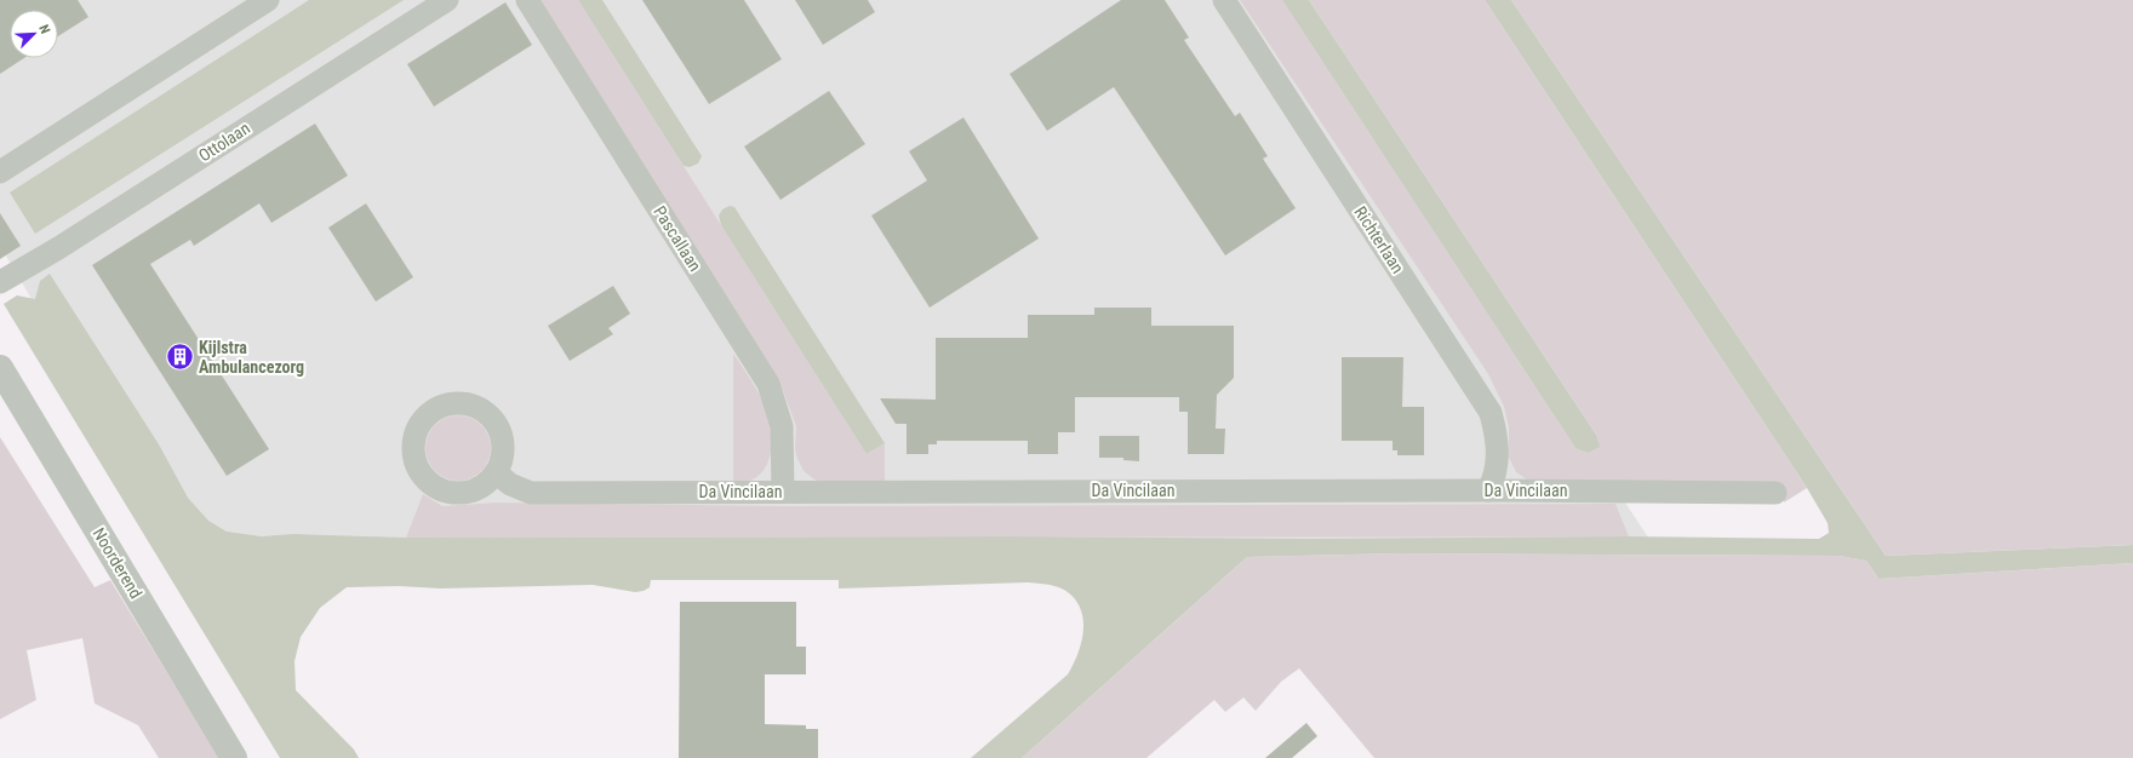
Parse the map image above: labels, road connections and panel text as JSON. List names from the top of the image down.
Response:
{
  "streets": {
    "street": [
      "Ottolaan",
      "Pascallaan",
      "Richterlaan",
      "Da Vincilaan",
      "Noorderend"
    ]
  },
  "crossings": [
    ["Pascallaan", "Da Vincilaan"],
    ["Richterlaan", "Da Vincilaan"]
  ],
  "places": {
    "building": ["Kijlstra Ambulancezorg"]
  },
  "north": "top right"
}
